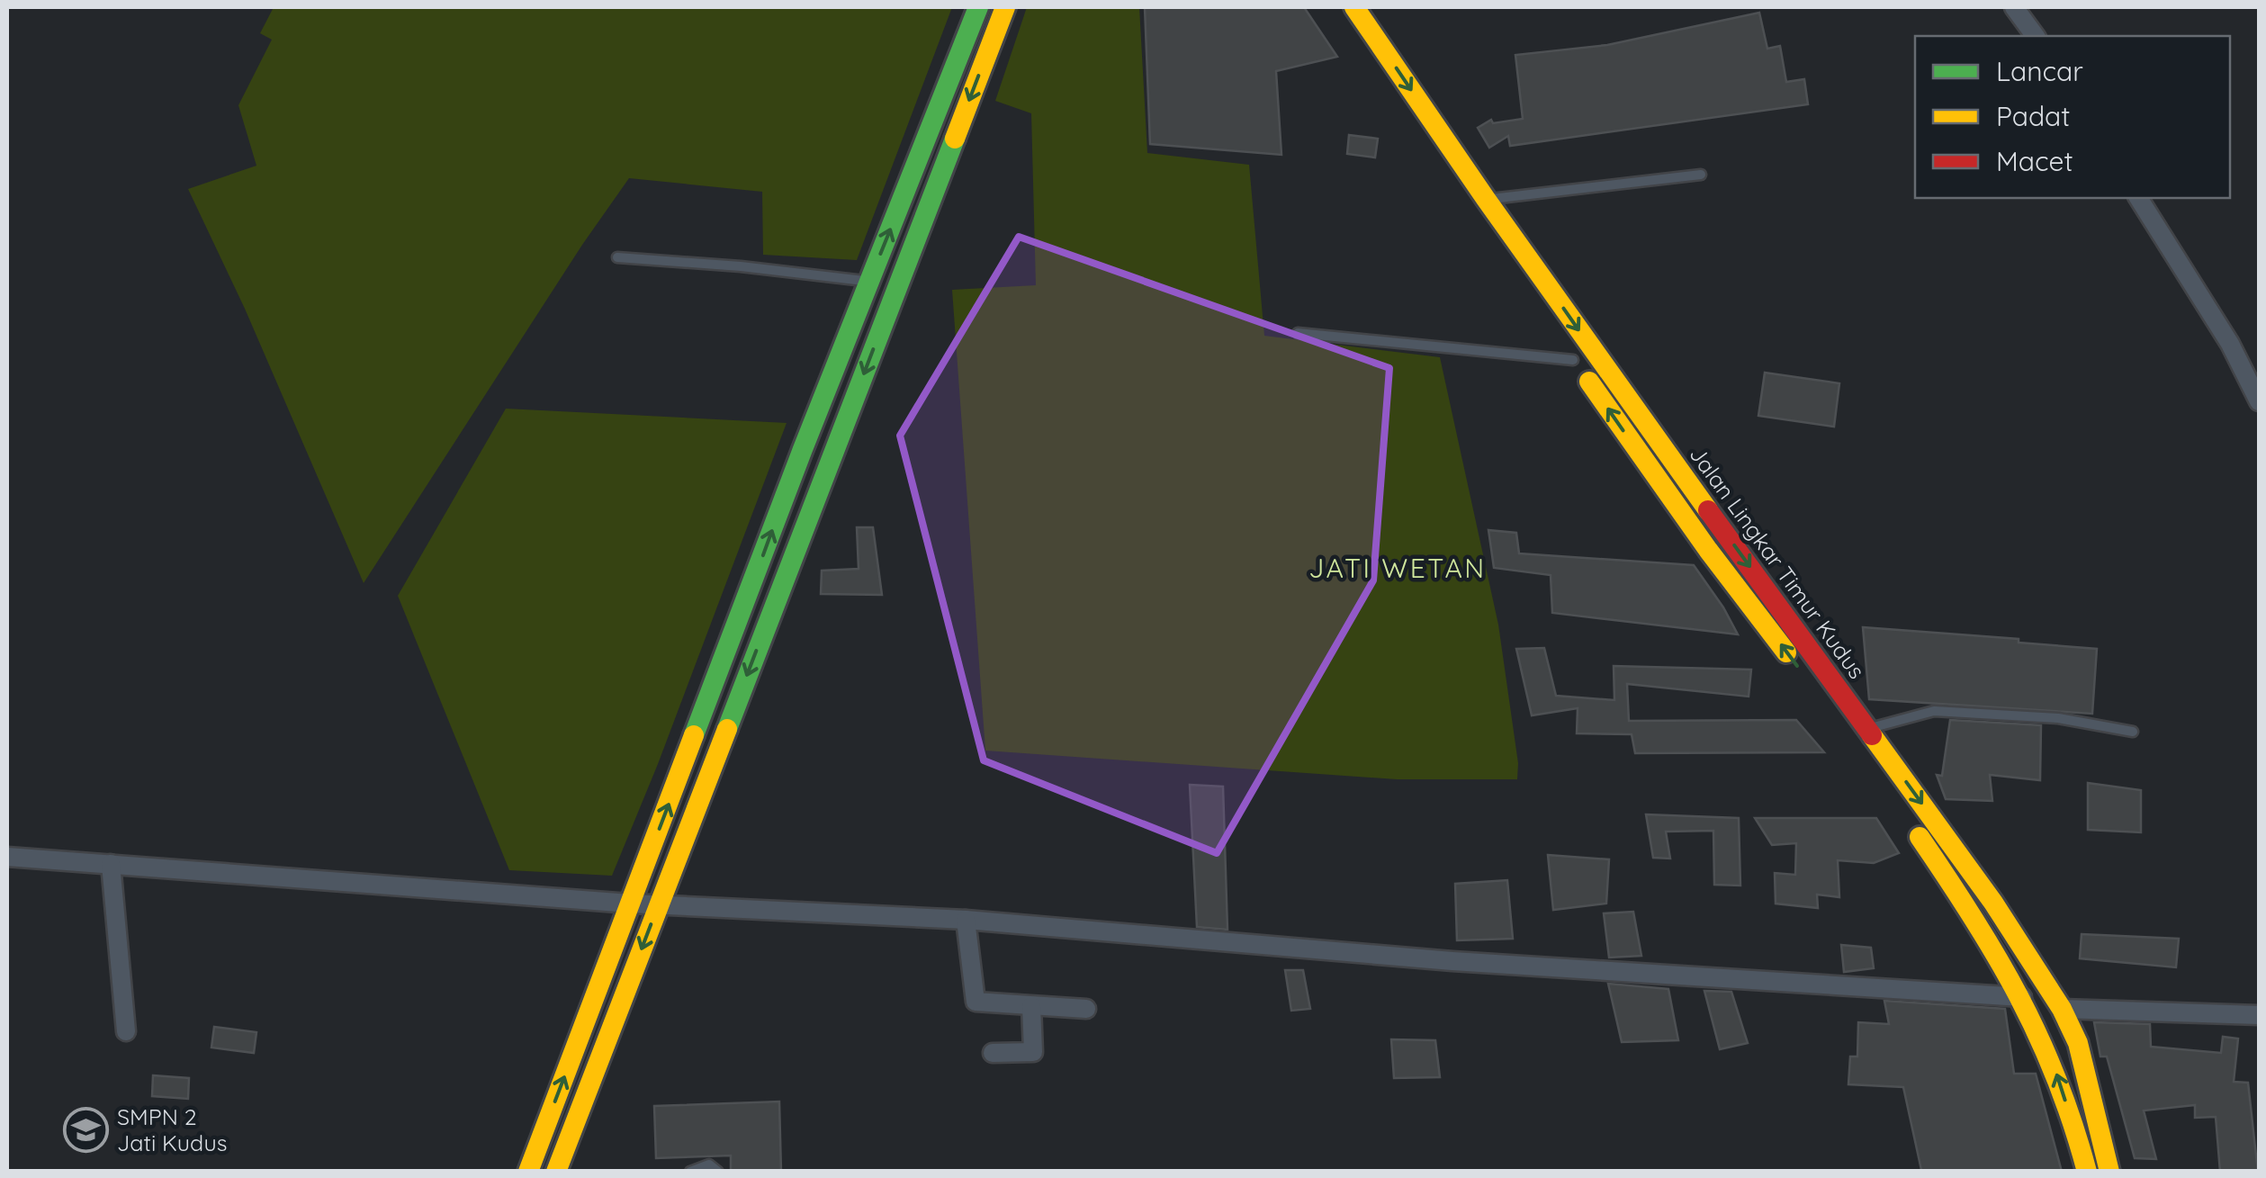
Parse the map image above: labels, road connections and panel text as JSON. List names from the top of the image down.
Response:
{
  "streets": {
    "main road": ["Jalan Lingkar Timur Kudus"]
  },
  "districts": ["JATI WETAN"],
  "places": {
    "school or university": ["SMPN 2 Jati Kudus"]
  },
  "legend": ["Lancar", "Padat", "Macet"]
}
